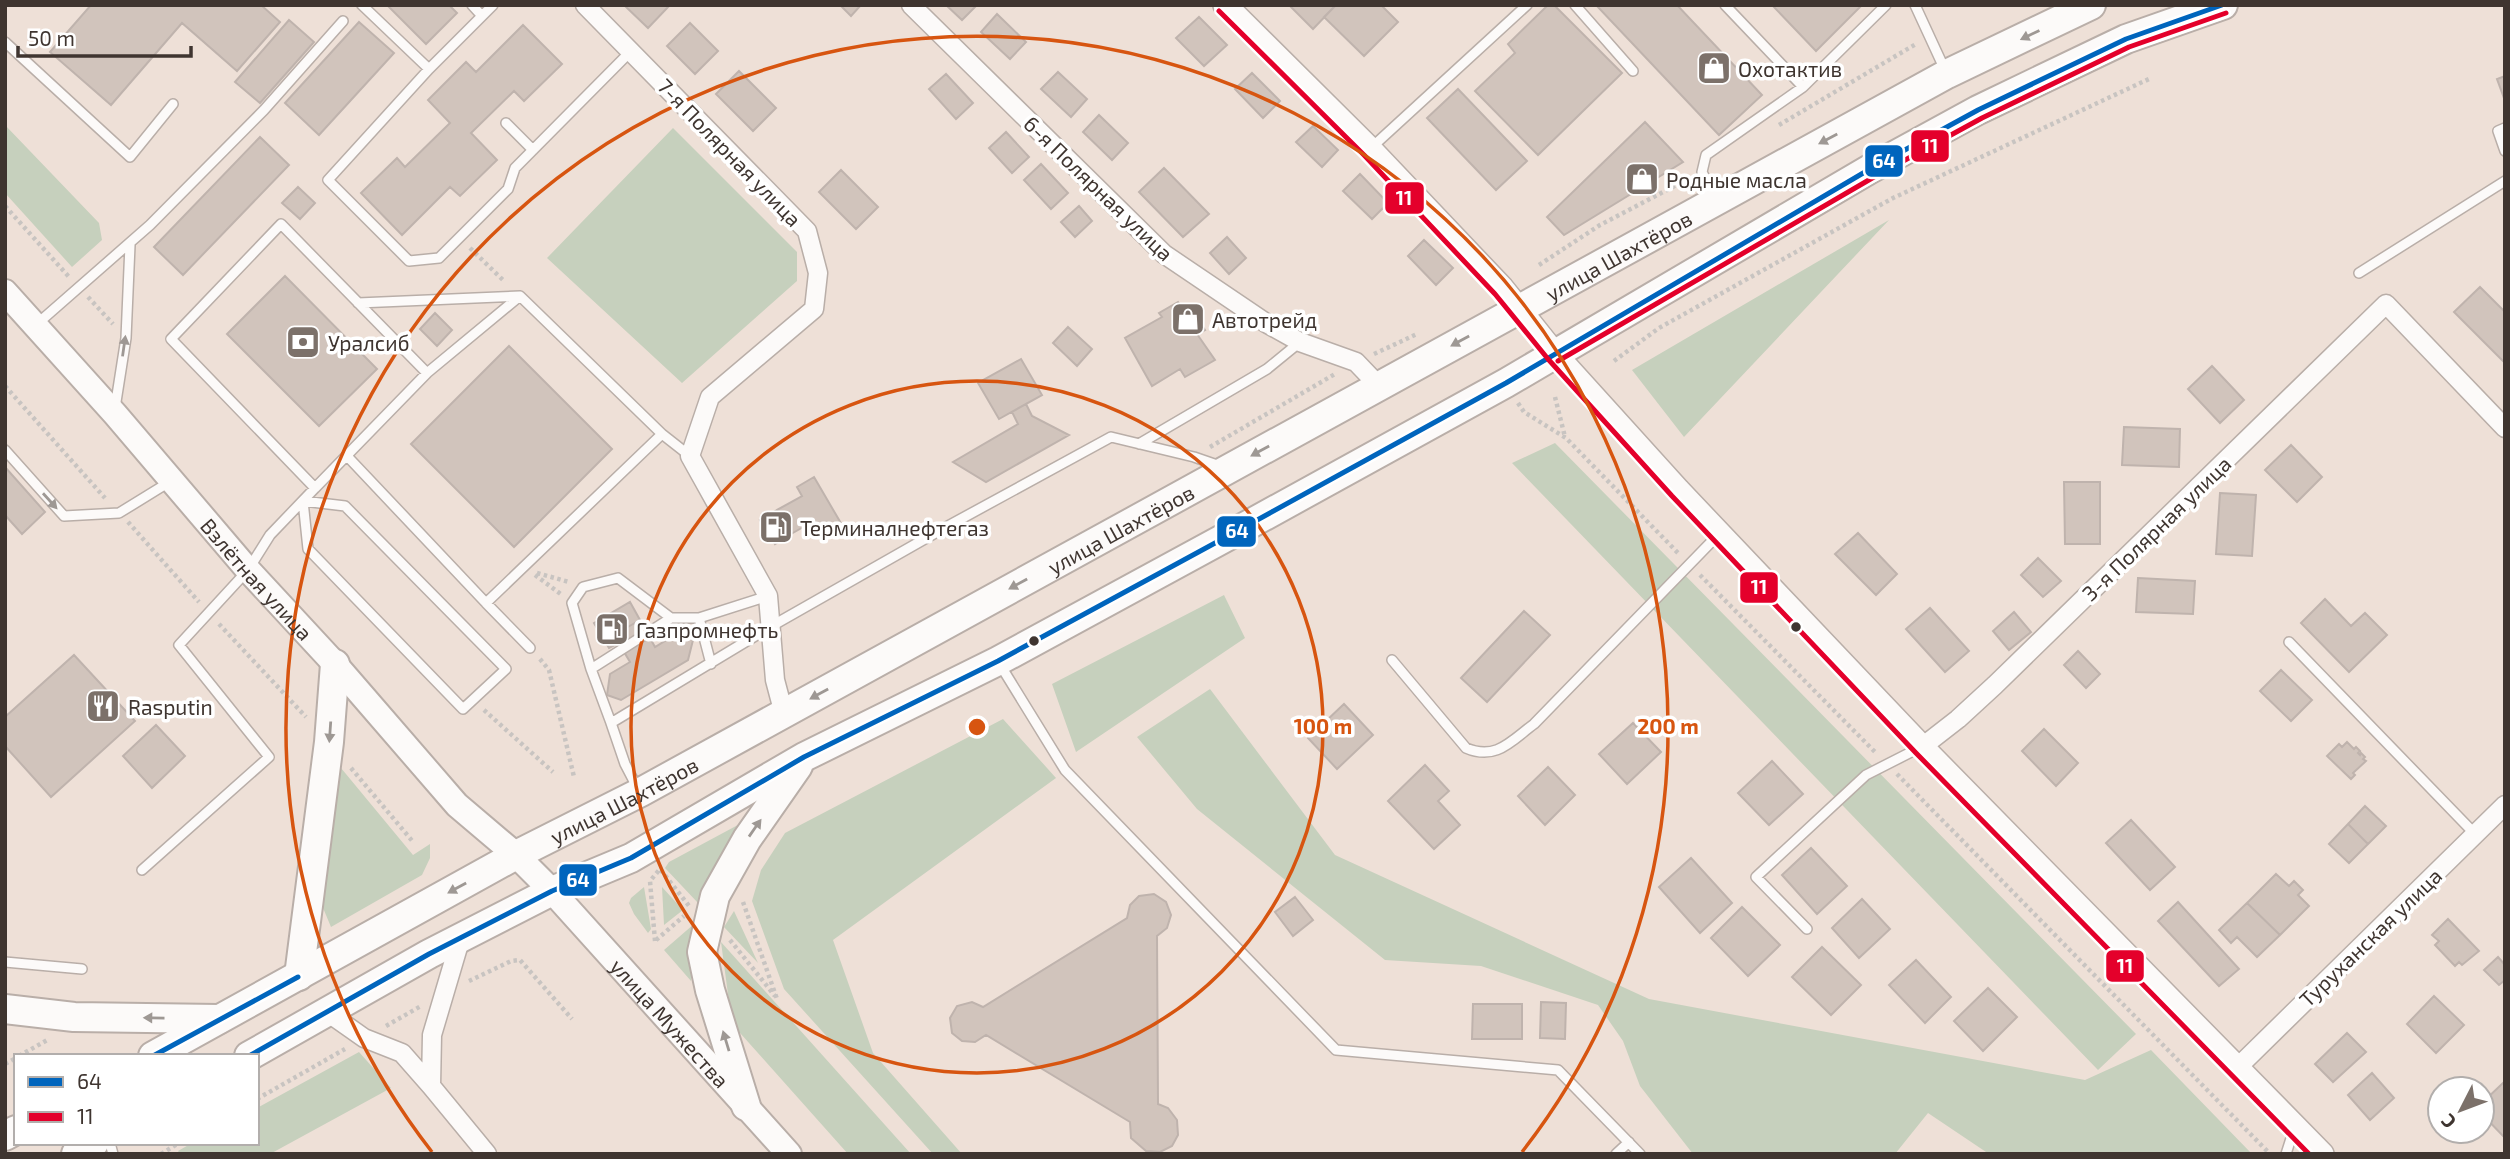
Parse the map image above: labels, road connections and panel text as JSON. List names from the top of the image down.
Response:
{
  "streets": {
    "main road": ["улица Шахтёров", "Взлётная улица", "улица Мужества"],
    "street": [
      "7-я Полярная улица",
      "6-я Полярная улица",
      "3-я Полярная улица",
      "Туруханская улица"
    ]
  },
  "crossings": [
    ["6-я Полярная улица", "улица Шахтёров"],
    ["улица Шахтёров", "Взлётная улица"],
    ["улица Шахтёров", "улица Мужества"],
    ["Взлётная улица", "улица Мужества"]
  ],
  "places": {
    "shop": ["Охотактив", "Родные масла", "Автотрейд"],
    "bank": ["Уралсиб"],
    "fuel station": ["Терминалнефтегаз", "Газпромнефть"],
    "restaurant": ["Rasputin"]
  },
  "lines": ["transit line 64", "transit line 11"],
  "legend": ["64", "11"],
  "scale_bar": "50 m",
  "north": "bottom left",
  "rings": ["100 m", "200 m"]
}
